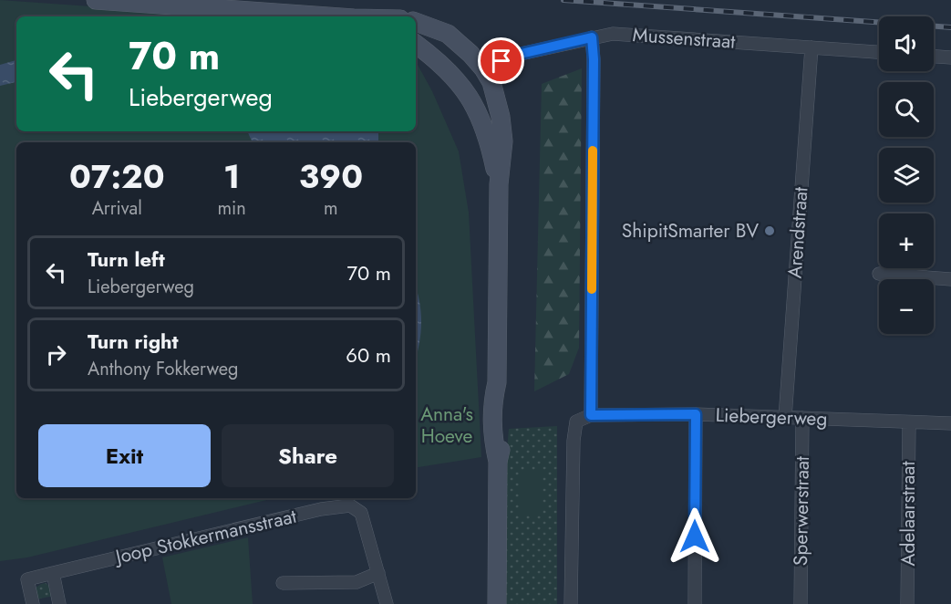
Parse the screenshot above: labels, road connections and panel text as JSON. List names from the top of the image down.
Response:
{
  "streets": {
    "street": [
      "Mussenstraat",
      "Arendstraat",
      "Liebergerweg",
      "Sperwerstraat",
      "Adelaarstraat",
      "Joop Stokkermansstraat"
    ]
  },
  "crossings": [
    ["Mussenstraat", "Arendstraat"],
    ["Arendstraat", "Liebergerweg"],
    ["Liebergerweg", "Sperwerstraat"],
    ["Liebergerweg", "Adelaarstraat"]
  ],
  "parks": ["Anna's Hoeve"],
  "places": ["ShipitSmarter BV"],
  "page": {
    "map_buttons": ["+", "−"],
    "turn": ["70 m", "Liebergerweg"],
    "eta": [
      "07:20",
      "Arrival",
      "1",
      "min",
      "390",
      "m"
    ],
    "list": [
      {
        "name": "Turn left",
        "note": "Liebergerweg",
        "value": "70 m"
      },
      {
        "name": "Turn right",
        "note": "Anthony Fokkerweg",
        "value": "60 m"
      }
    ],
    "buttons": ["Exit", "Share"]
  }
}
